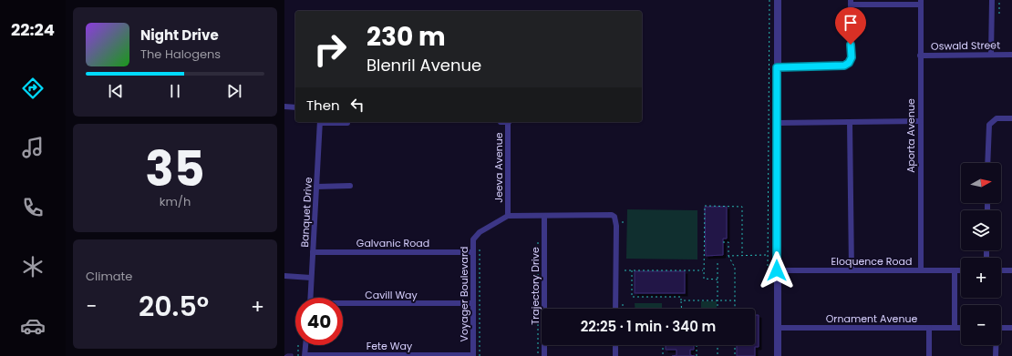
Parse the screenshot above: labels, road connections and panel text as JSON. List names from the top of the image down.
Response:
{
  "streets": {
    "street": [
      "Oswald Street",
      "Aporta Avenue",
      "Jeeva Avenue",
      "Banquet Drive",
      "Galvanic Road",
      "Eloquence Road",
      "Trajectory Drive",
      "Voyager Boulevard",
      "Cavill Way",
      "Ornament Avenue",
      "Fete Way"
    ]
  },
  "crossings": [
    ["Oswald Street", "Aporta Avenue"],
    ["Aporta Avenue", "Eloquence Road"],
    ["Jeeva Avenue", "Voyager Boulevard"],
    ["Banquet Drive", "Galvanic Road"],
    ["Galvanic Road", "Voyager Boulevard"],
    ["Voyager Boulevard", "Cavill Way"],
    ["Voyager Boulevard", "Fete Way"]
  ],
  "north": "right",
  "page": {
    "tabs": "22:24",
    "turn": ["230 m", "Blenril Avenue"],
    "song": ["Night Drive", "The Halogens"],
    "then": "Then",
    "tile": [
      ["35", "km/h"],
      "Climate"
    ],
    "map_buttons": ["+", "−"],
    "heat": ["−", "20.5°", "+"],
    "limit": "40",
    "trip": "22:25 · 1 min · 340 m"
  }
}
